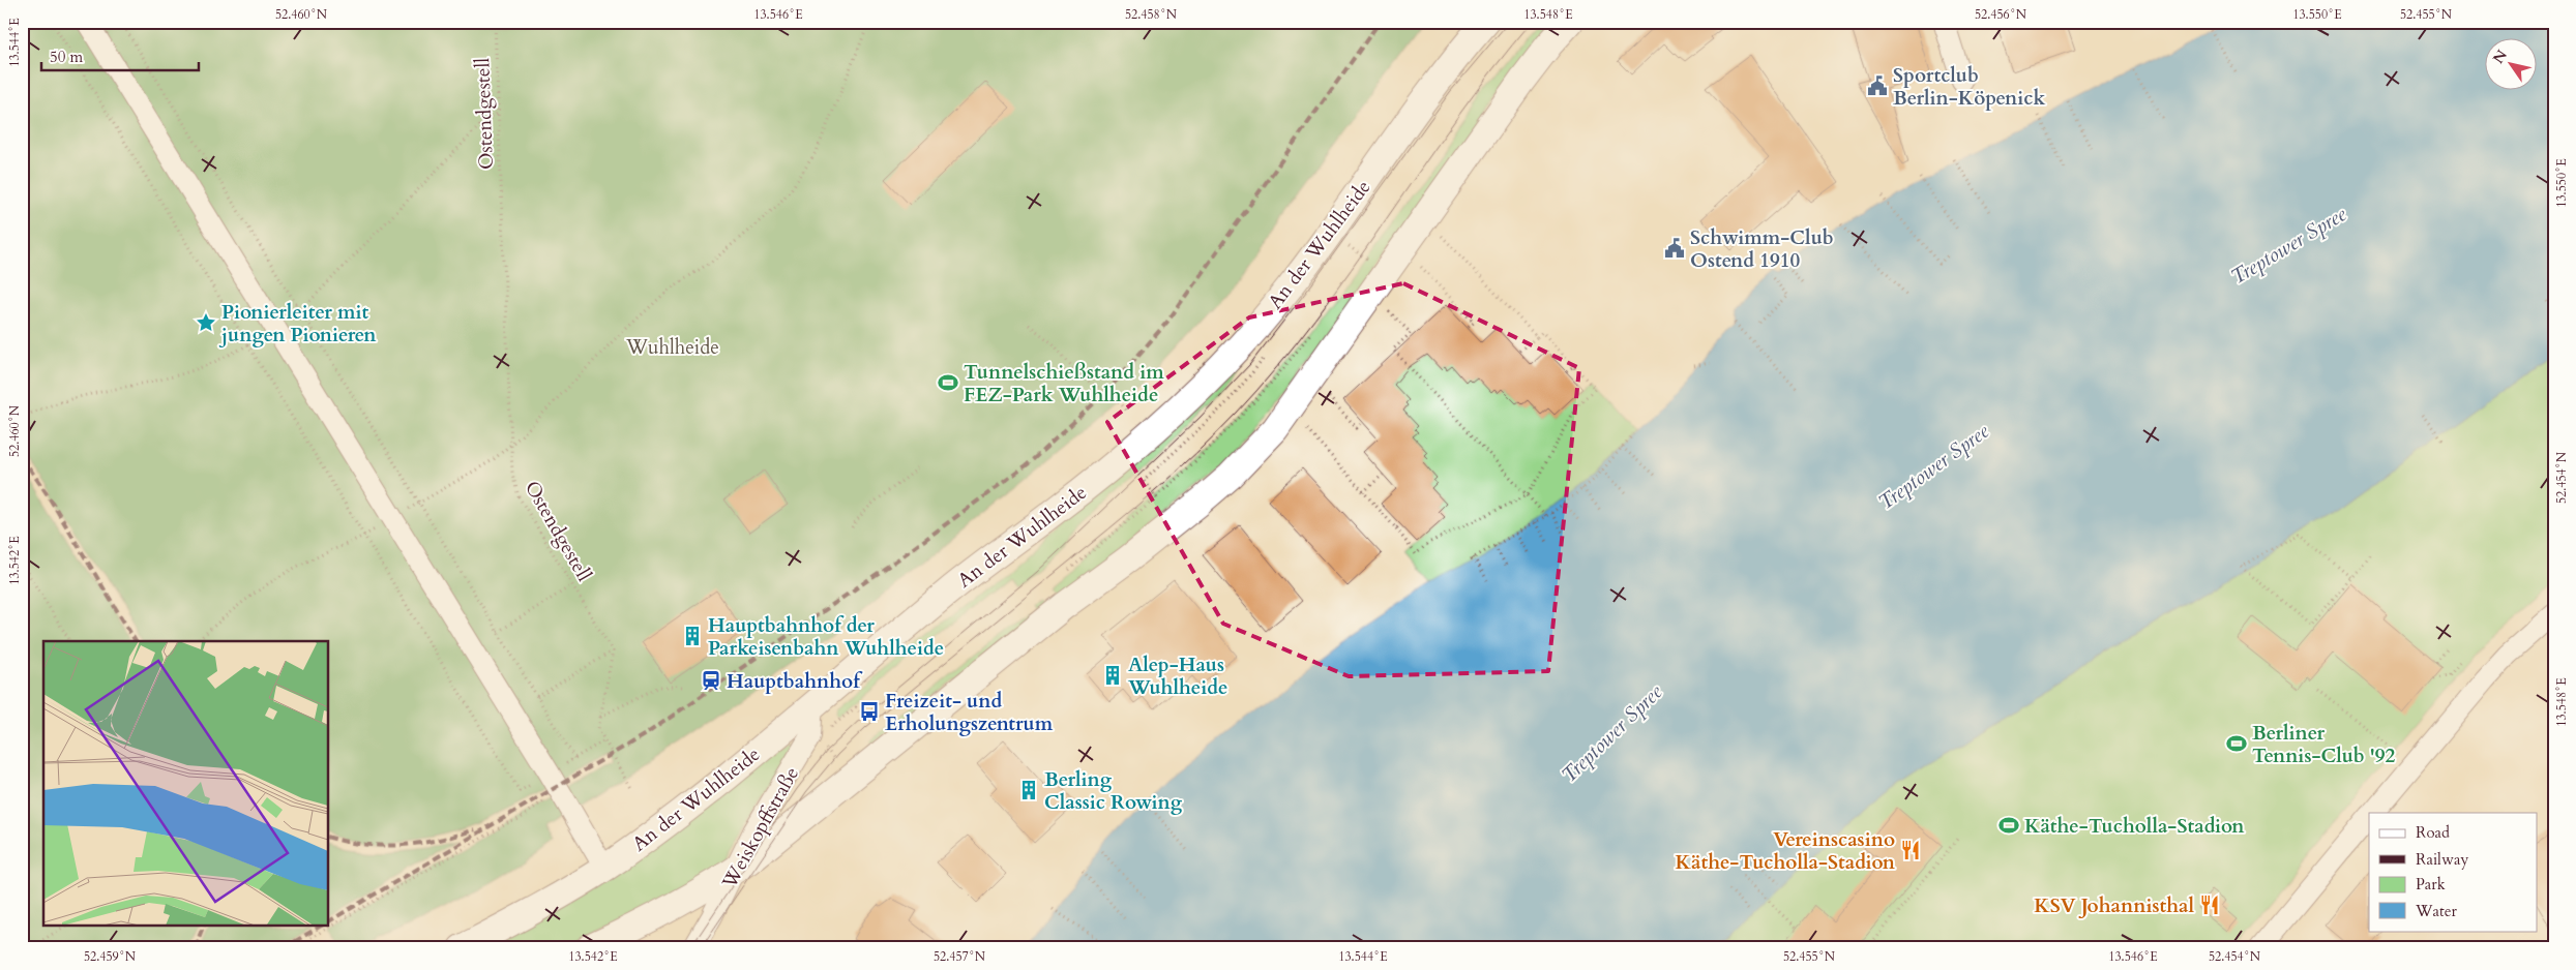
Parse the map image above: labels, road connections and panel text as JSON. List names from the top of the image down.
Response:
{
  "streets": {
    "main road": ["An der Wuhlheide"],
    "street": ["Weiskopffstraße"],
    "path": ["Ostendgestell"]
  },
  "crossings": [
    ["An der Wuhlheide", "Weiskopffstraße"]
  ],
  "water": ["Treptower Spree"],
  "parks": ["Wuhlheide"],
  "places": {
    "public building": ["Sportclub Berlin-Köpenick", "Schwimm-Club Ostend 1910"],
    "place": ["Pionierleiter mit jungen Pionieren"],
    "sports": ["Tunnelschießstand im FEZ-Park Wuhlheide", "Berliner Tennis-Club '92", "Käthe-Tucholla-Stadion"],
    "building": ["Hauptbahnhof der Parkeisenbahn Wuhlheide", "Alep-Haus Wuhlheide", "Berling Classic Rowing"],
    "station": ["Hauptbahnhof"],
    "bus stop": ["Freizeit- und Erholungszentrum"],
    "restaurant": ["Vereinscasino Käthe-Tucholla-Stadion", "KSV Johannisthal"]
  },
  "legend": [
    "Road",
    "Railway",
    "Park",
    "Water"
  ],
  "scale_bar": "50 m",
  "north": "top left",
  "coordinates": [
    "52.460°N",
    "13.546°E",
    "52.458°N",
    "13.548°E",
    "52.456°N",
    "13.550°E",
    "52.455°N",
    "13.544°E",
    "52.454°N",
    "13.542°E",
    "52.459°N",
    "52.457°N"
  ]
}
